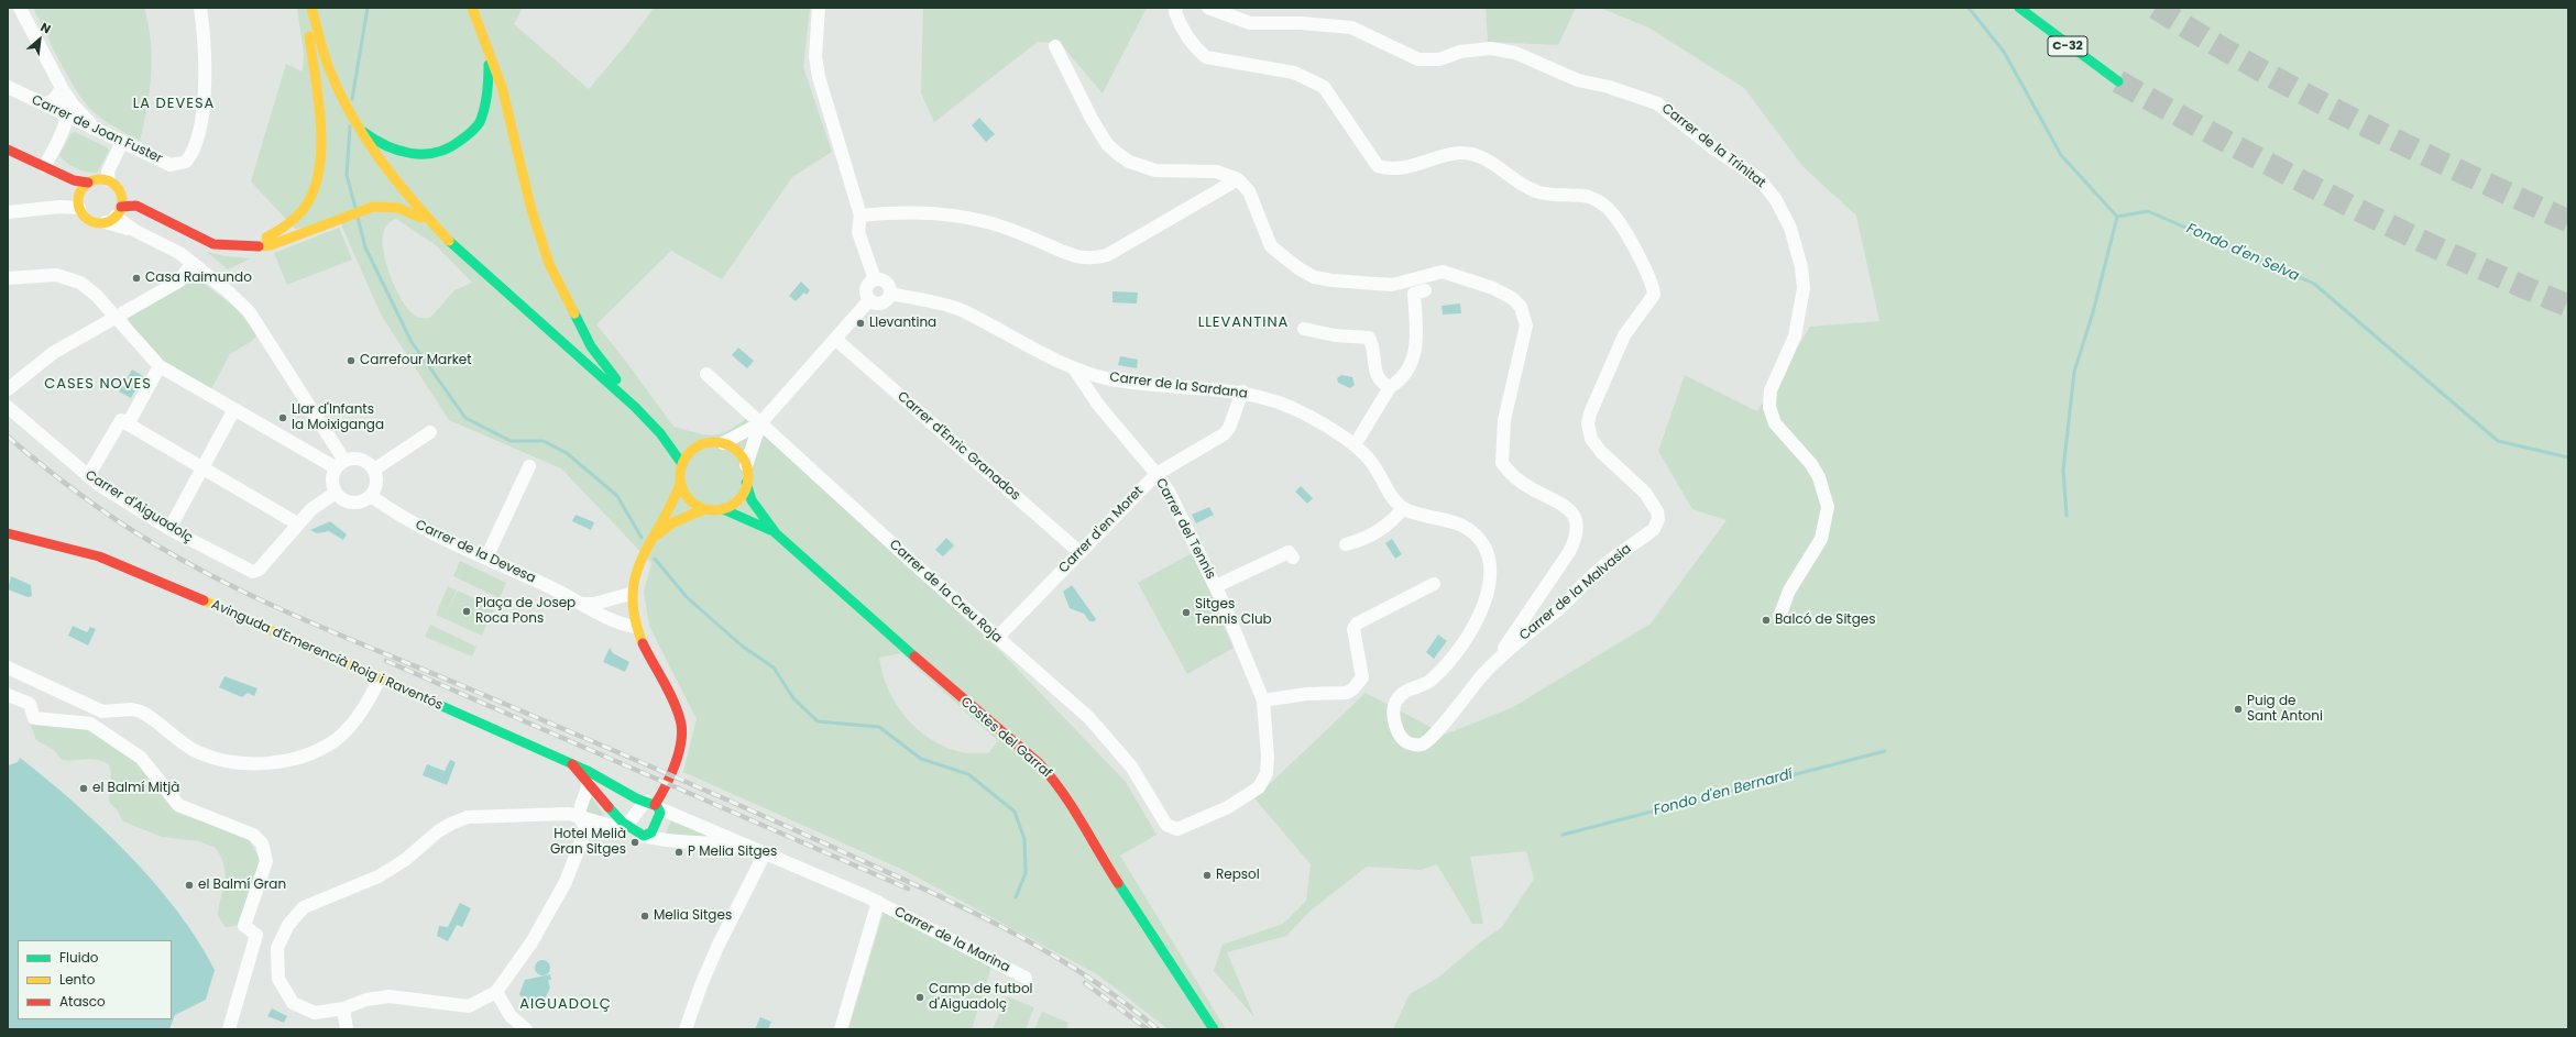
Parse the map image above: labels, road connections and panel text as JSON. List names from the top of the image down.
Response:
{
  "streets": {
    "main road": ["C-32", "Avinguda d'Emerencià Roig i Raventós", "Costes del Garraf"],
    "street": [
      "Carrer de Joan Fuster",
      "Carrer de la Trinitat",
      "Carrer de la Sardana",
      "Carrer d'Enric Granados",
      "Carrer d'Aiguadolç",
      "Carrer del Tennis",
      "Carrer d'en Moret",
      "Carrer de la Devesa",
      "Carrer de la Creu Roja",
      "Carrer de la Malvasia",
      "Carrer de la Marina"
    ]
  },
  "crossings": [
    ["Carrer de la Sardana", "Carrer del Tennis"],
    ["Carrer de la Sardana", "Carrer d'en Moret"],
    ["Carrer de la Sardana", "Carrer de la Malvasia"],
    ["Carrer d'Enric Granados", "Carrer d'en Moret"],
    ["Carrer del Tennis", "Carrer d'en Moret"],
    ["Carrer del Tennis", "Carrer de la Creu Roja"],
    ["Carrer d'en Moret", "Carrer de la Creu Roja"],
    ["Avinguda d'Emerencià Roig i Raventós", "Carrer de la Marina"]
  ],
  "districts": [
    "LA DEVESA",
    "LLEVANTINA",
    "CASES NOVES",
    "AIGUADOLÇ"
  ],
  "water": ["Fondo d'en Selva", "Fondo d'en Bernardí"],
  "places": [
    "Casa Raimundo",
    "Llevantina",
    "Carrefour Market",
    "Llar d'Infants la Moixiganga",
    "Plaça de Josep Roca Pons",
    "Sitges Tennis Club",
    "Balcó de Sitges",
    "Puig de Sant Antoni",
    "el Balmí Mitjà",
    "Hotel Melià Gran Sitges",
    "P Melia Sitges",
    "Repsol",
    "el Balmí Gran",
    "Melia Sitges",
    "Camp de futbol d'Aiguadolç"
  ],
  "legend": ["Fluido", "Lento", "Atasco"],
  "north": "top right"
}
